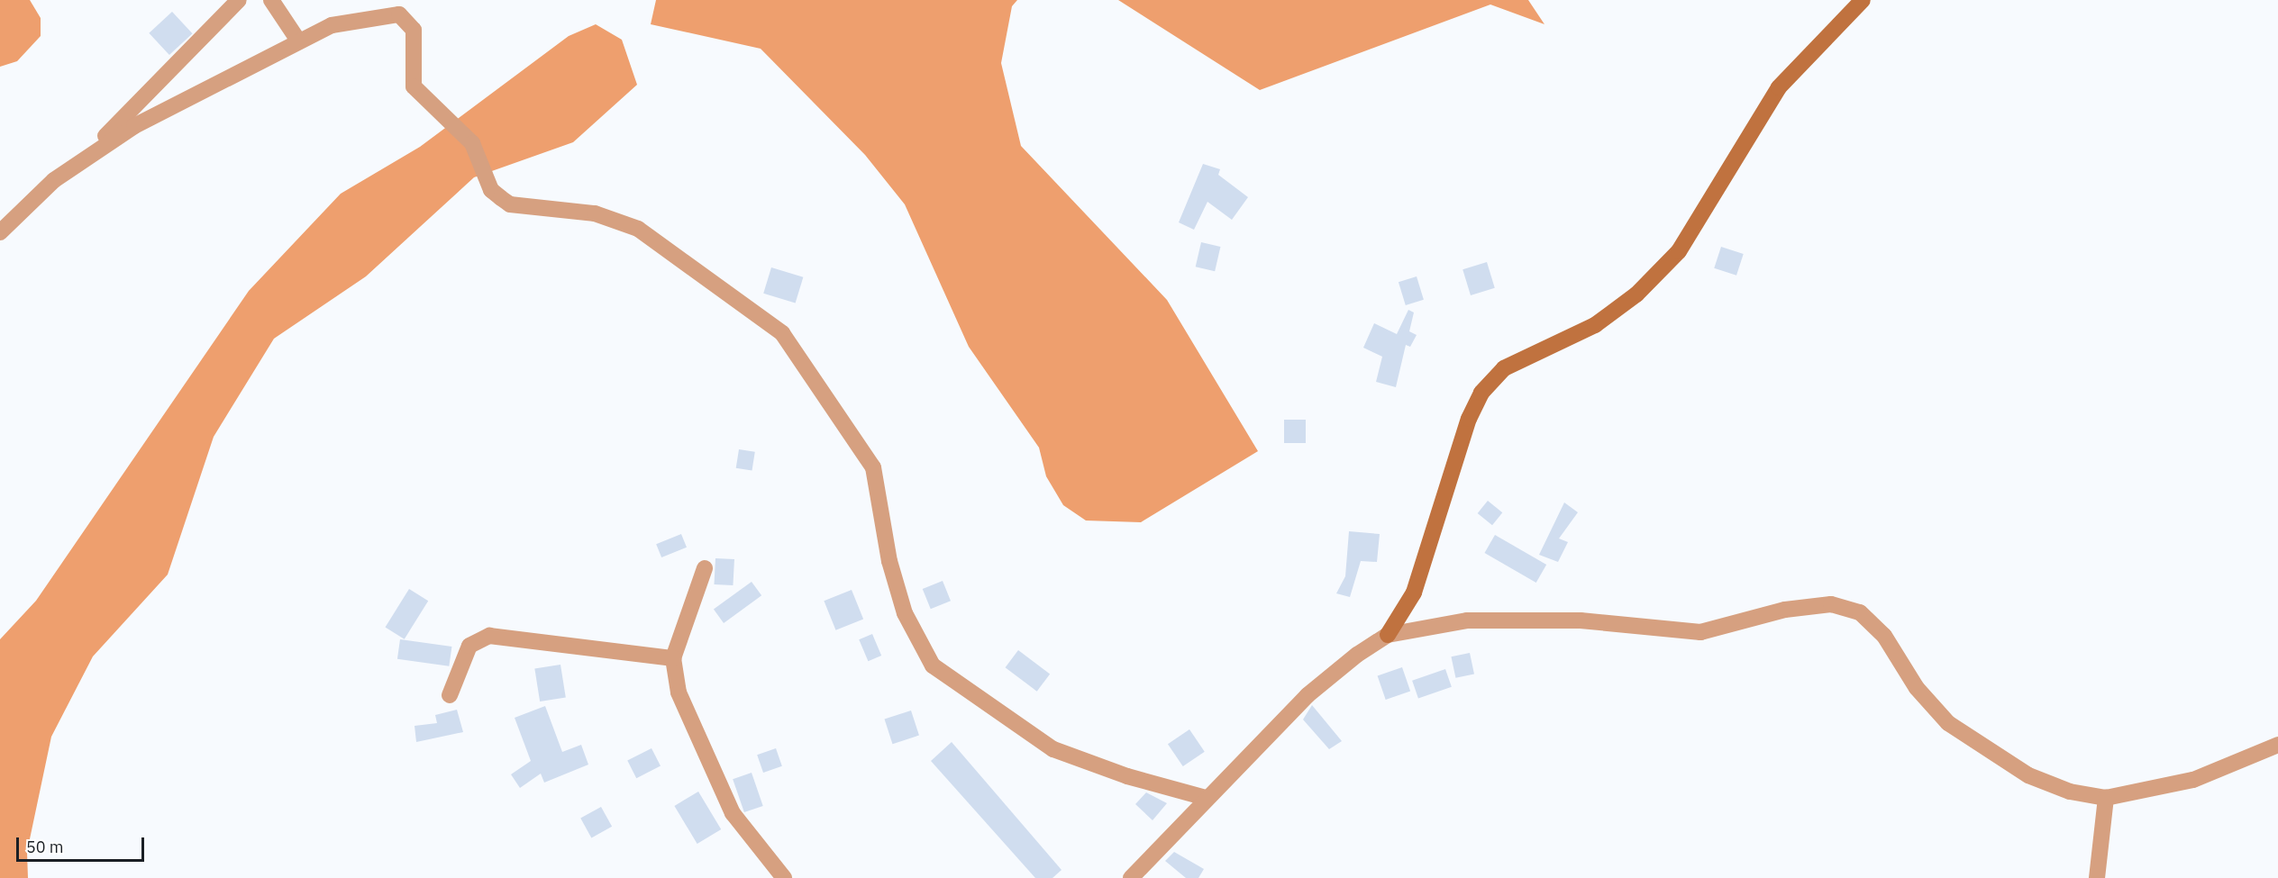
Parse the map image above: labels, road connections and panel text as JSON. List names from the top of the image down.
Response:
{
  "scale_bar": "50 m"
}
